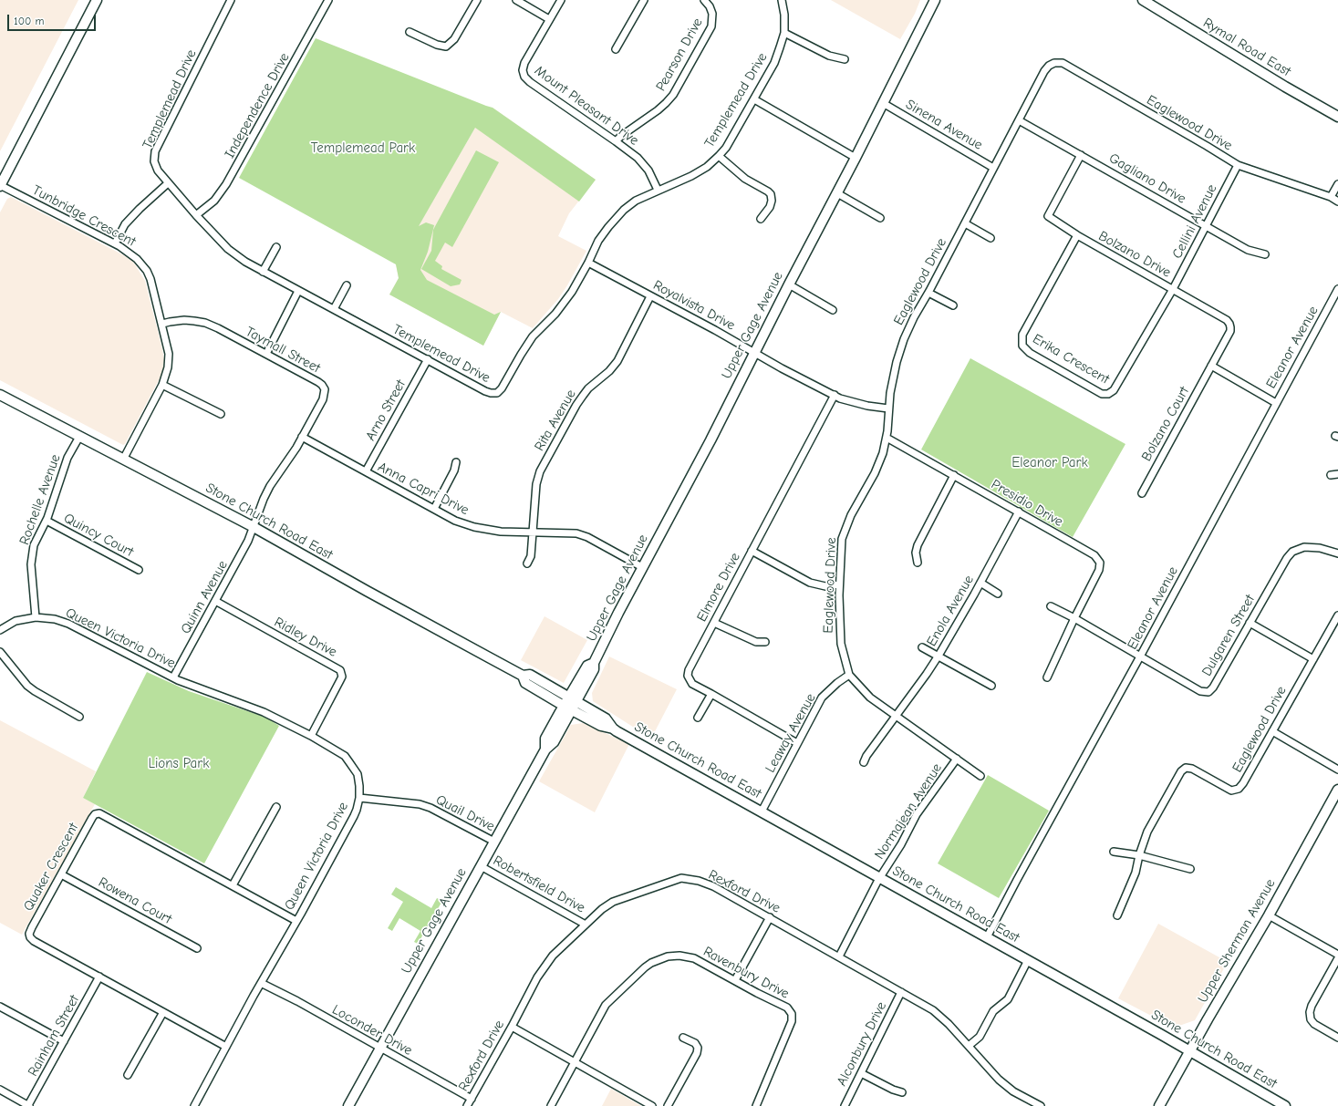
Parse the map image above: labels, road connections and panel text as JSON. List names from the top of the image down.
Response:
{
  "streets": {
    "main road": [
      "Rymal Road East",
      "Upper Gage Avenue",
      "Stone Church Road East",
      "Upper Sherman Avenue"
    ],
    "street": [
      "Pearson Drive",
      "Templemead Drive",
      "Independence Drive",
      "Mount Pleasant Drive",
      "Eaglewood Drive",
      "Sinena Avenue",
      "Gagliano Drive",
      "Tunbridge Crescent",
      "Cellini Avenue",
      "Bolzano Drive",
      "Royalvista Drive",
      "Eleanor Avenue",
      "Taymall Street",
      "Erika Crescent",
      "Arno Street",
      "Rita Avenue",
      "Bolzano Court",
      "Anna Capri Drive",
      "Rochelle Avenue",
      "Presidio Drive",
      "Quincy Court",
      "Elmore Drive",
      "Quinn Avenue",
      "Enola Avenue",
      "Dulgaren Street",
      "Ridley Drive",
      "Queen Victoria Drive",
      "Leaway Avenue",
      "Normajean Avenue",
      "Quail Drive",
      "Quaker Crescent",
      "Robertsfield Drive",
      "Rexford Drive",
      "Rowena Court",
      "Ravenbury Drive",
      "Loconder Drive",
      "Rainham Street",
      "Alconbury Drive"
    ]
  },
  "crossings": [
    ["Pearson Drive", "Mount Pleasant Drive"],
    ["Templemead Drive", "Independence Drive"],
    ["Templemead Drive", "Mount Pleasant Drive"],
    ["Templemead Drive", "Royalvista Drive"],
    ["Templemead Drive", "Arno Street"],
    ["Eaglewood Drive", "Sinena Avenue"],
    ["Eaglewood Drive", "Gagliano Drive"],
    ["Eaglewood Drive", "Cellini Avenue"],
    ["Eaglewood Drive", "Royalvista Drive"],
    ["Eaglewood Drive", "Presidio Drive"],
    ["Eaglewood Drive", "Enola Avenue"],
    ["Eaglewood Drive", "Leaway Avenue"],
    ["Eaglewood Drive", "Normajean Avenue"],
    ["Sinena Avenue", "Upper Gage Avenue"],
    ["Gagliano Drive", "Cellini Avenue"],
    ["Gagliano Drive", "Bolzano Drive"],
    ["Tunbridge Crescent", "Taymall Street"],
    ["Tunbridge Crescent", "Stone Church Road East"],
    ["Cellini Avenue", "Bolzano Drive"],
    ["Cellini Avenue", "Erika Crescent"],
    ["Bolzano Drive", "Erika Crescent"],
    ["Bolzano Drive", "Bolzano Court"],
    ["Royalvista Drive", "Upper Gage Avenue"],
    ["Royalvista Drive", "Rita Avenue"],
    ["Royalvista Drive", "Elmore Drive"],
    ["Upper Gage Avenue", "Anna Capri Drive"],
    ["Upper Gage Avenue", "Stone Church Road East"],
    ["Upper Gage Avenue", "Quail Drive"],
    ["Upper Gage Avenue", "Robertsfield Drive"],
    ["Upper Gage Avenue", "Loconder Drive"],
    ["Eleanor Avenue", "Stone Church Road East"],
    ["Eleanor Avenue", "Dulgaren Street"],
    ["Taymall Street", "Anna Capri Drive"],
    ["Taymall Street", "Stone Church Road East"],
    ["Taymall Street", "Quinn Avenue"],
    ["Arno Street", "Anna Capri Drive"],
    ["Rita Avenue", "Anna Capri Drive"],
    ["Rochelle Avenue", "Stone Church Road East"],
    ["Rochelle Avenue", "Quincy Court"],
    ["Rochelle Avenue", "Queen Victoria Drive"],
    ["Presidio Drive", "Enola Avenue"],
    ["Presidio Drive", "Dulgaren Street"],
    ["Stone Church Road East", "Quinn Avenue"],
    ["Stone Church Road East", "Leaway Avenue"],
    ["Stone Church Road East", "Normajean Avenue"],
    ["Stone Church Road East", "Upper Sherman Avenue"],
    ["Elmore Drive", "Leaway Avenue"],
    ["Quinn Avenue", "Ridley Drive"],
    ["Quinn Avenue", "Queen Victoria Drive"],
    ["Ridley Drive", "Queen Victoria Drive"],
    ["Queen Victoria Drive", "Quail Drive"],
    ["Queen Victoria Drive", "Quaker Crescent"],
    ["Queen Victoria Drive", "Loconder Drive"],
    ["Normajean Avenue", "Rexford Drive"],
    ["Quaker Crescent", "Rowena Court"],
    ["Quaker Crescent", "Rainham Street"],
    ["Robertsfield Drive", "Rexford Drive"],
    ["Rexford Drive", "Loconder Drive"],
    ["Rexford Drive", "Alconbury Drive"]
  ],
  "parks": ["Templemead Park", "Eleanor Park", "Lions Park"],
  "scale_bar": "100 m"
}
